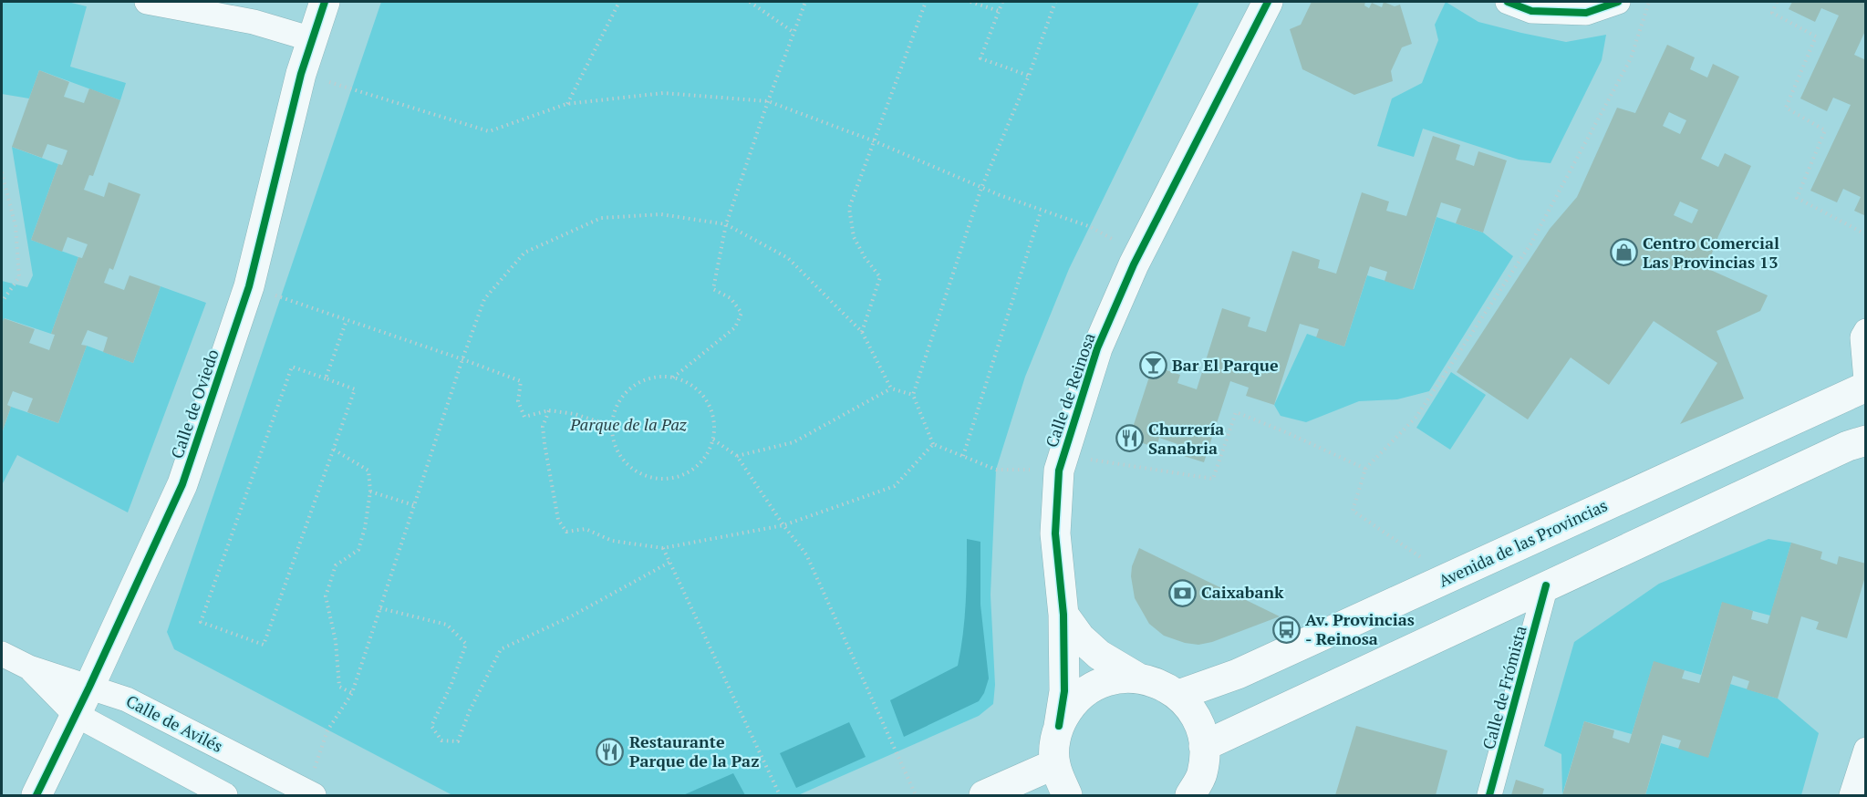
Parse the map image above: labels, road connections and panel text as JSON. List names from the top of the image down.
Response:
{
  "streets": {
    "main road": ["Calle de Reinosa", "Calle de Oviedo", "Avenida de las Provincias"],
    "street": ["Calle de Frómista", "Calle de Avilés"]
  },
  "crossings": [
    ["Calle de Oviedo", "Calle de Avilés"]
  ],
  "parks": ["Parque de la Paz"],
  "places": {
    "shop": ["Centro Comercial Las Provincias 13"],
    "bar": ["Bar El Parque"],
    "restaurant": ["Churrería Sanabria", "Restaurante Parque de la Paz"],
    "bank": ["Caixabank"],
    "bus stop": ["Av. Provincias - Reinosa"]
  }
}
